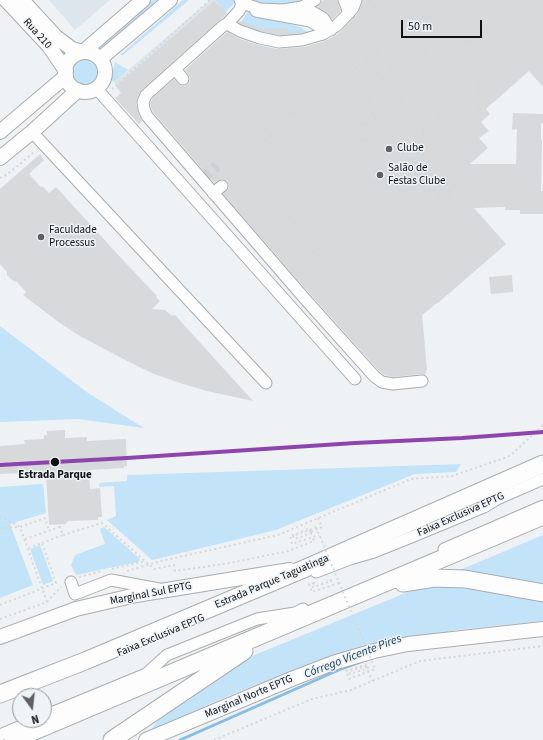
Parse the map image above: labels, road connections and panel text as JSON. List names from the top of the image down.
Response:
{
  "streets": {
    "highway": ["Estrada Parque Taguatinga"],
    "main road": ["Rua 210", "Marginal Sul EPTG", "Marginal Norte EPTG"],
    "street": ["Faixa Exclusiva EPTG"]
  },
  "crossings": [
    ["Estrada Parque Taguatinga", "Marginal Sul EPTG"]
  ],
  "water": ["Córrego Vicente Pires"],
  "places": [
    "Clube",
    "Salão de Festas Clube",
    "Faculdade Processus",
    "Estrada Parque"
  ],
  "scale_bar": "50 m",
  "north": "bottom"
}
